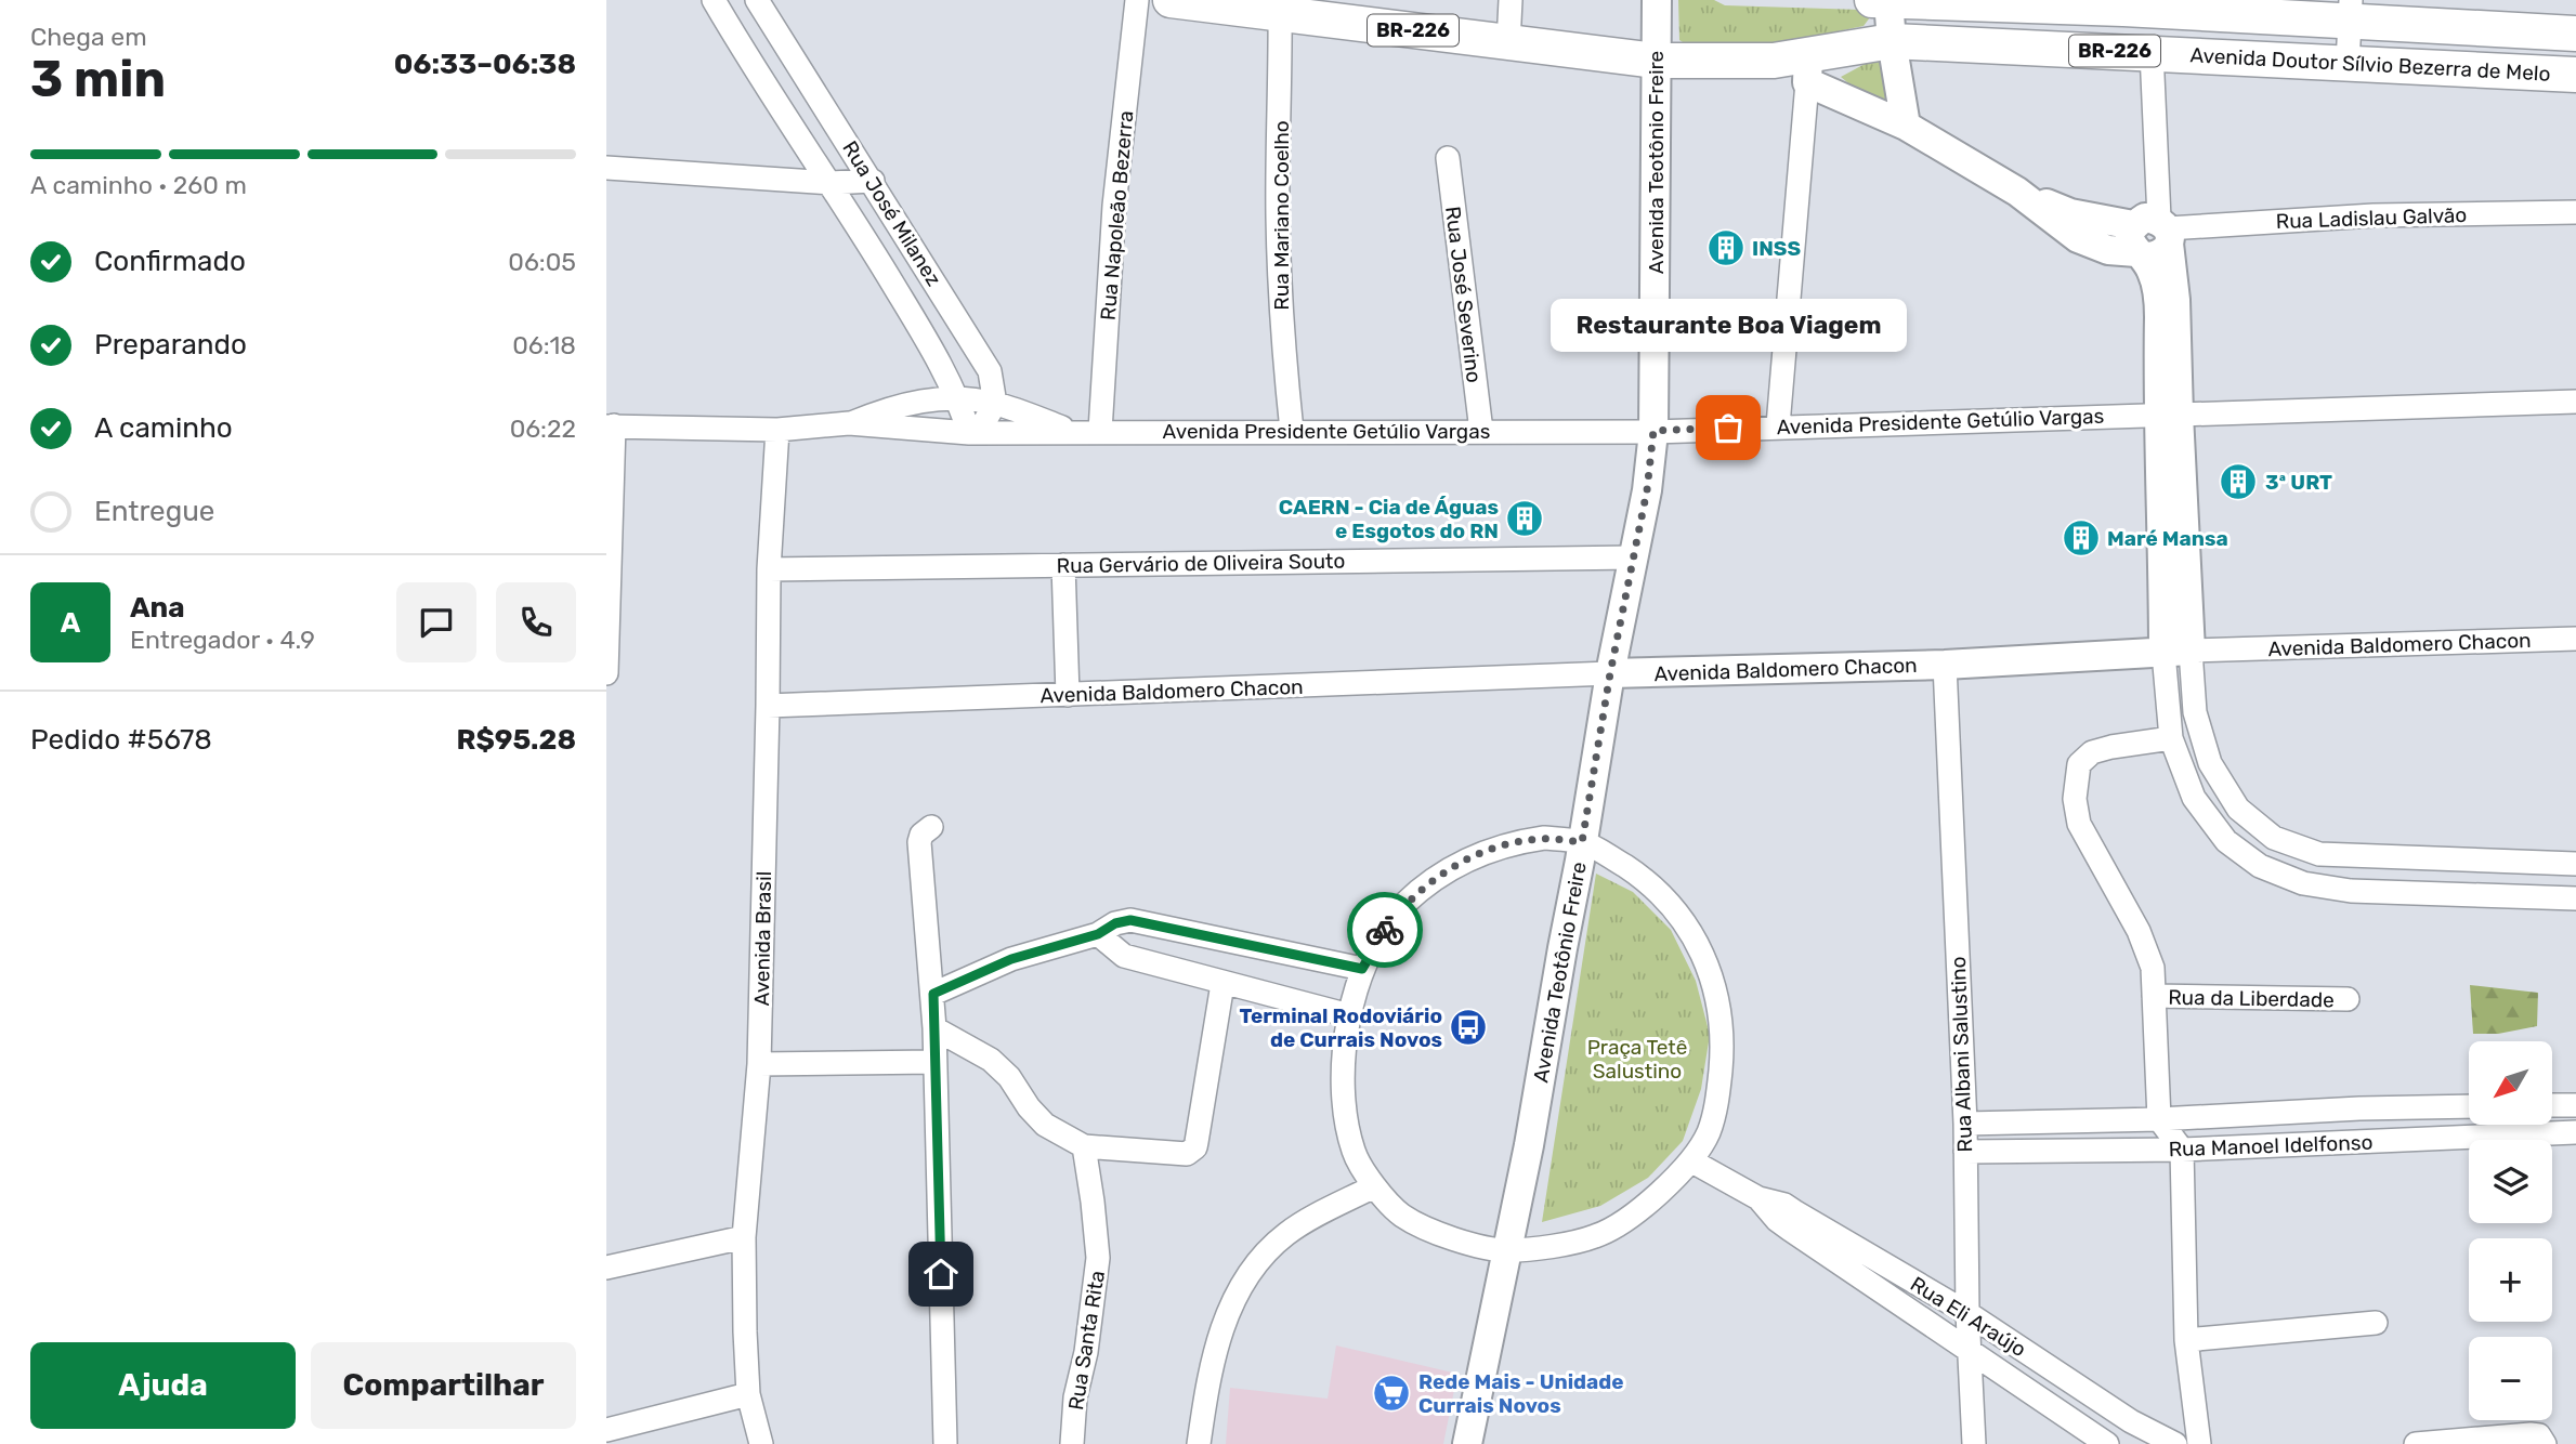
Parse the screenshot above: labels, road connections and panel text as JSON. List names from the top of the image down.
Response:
{
  "streets": {
    "highway": ["BR-226", "Avenida Doutor Sílvio Bezerra de Melo"],
    "main road": ["Avenida Teotônio Freire", "Avenida Baldomero Chacon"],
    "street": [
      "Rua José Milanez",
      "Rua Napoleão Bezerra",
      "Rua Mariano Coelho",
      "Rua Ladislau Galvão",
      "Rua José Severino",
      "Avenida Presidente Getúlio Vargas",
      "Rua Gervário de Oliveira Souto",
      "Avenida Brasil",
      "Rua da Liberdade",
      "Rua Albani Salustino",
      "Rua Manoel Idelfonso",
      "Rua Eli Araújo",
      "Rua Santa Rita"
    ]
  },
  "crossings": [
    ["Avenida Doutor Sílvio Bezerra de Melo", "Avenida Teotônio Freire"],
    ["Avenida Doutor Sílvio Bezerra de Melo", "Rua Mariano Coelho"],
    ["Avenida Teotônio Freire", "Avenida Presidente Getúlio Vargas"],
    ["Avenida Teotônio Freire", "Rua Gervário de Oliveira Souto"],
    ["Avenida Teotônio Freire", "Avenida Baldomero Chacon"],
    ["Rua José Milanez", "Avenida Presidente Getúlio Vargas"],
    ["Rua Napoleão Bezerra", "Avenida Presidente Getúlio Vargas"],
    ["Rua Mariano Coelho", "Avenida Presidente Getúlio Vargas"],
    ["Rua José Severino", "Avenida Presidente Getúlio Vargas"],
    ["Avenida Presidente Getúlio Vargas", "Avenida Brasil"],
    ["Rua Gervário de Oliveira Souto", "Avenida Brasil"],
    ["Avenida Baldomero Chacon", "Avenida Brasil"],
    ["Avenida Baldomero Chacon", "Rua Albani Salustino"],
    ["Rua da Liberdade", "Rua Manoel Idelfonso"],
    ["Rua Albani Salustino", "Rua Manoel Idelfonso"],
    ["Rua Albani Salustino", "Rua Eli Araújo"]
  ],
  "parks": ["Praça Tetê Salustino"],
  "places": {
    "building": [
      "INSS",
      "3ª URT",
      "CAERN - Cia de Águas e Esgotos do RN",
      "Maré Mansa"
    ],
    "other": ["Restaurante Boa Viagem"],
    "bus stop": ["Terminal Rodoviário de Currais Novos"],
    "supermarket": ["Rede Mais - Unidade Currais Novos"]
  },
  "north": "bottom left",
  "page": {
    "heading": ["3 min", "Chega em", "06:33–06:38"],
    "panel": [
      "Ana",
      "Entregador · 4.9",
      "Pedido #5678",
      "R$95.28"
    ],
    "bar": "A caminho · 260 m",
    "list": [
      ["Confirmado", "06:05"],
      ["Preparando", "06:18"],
      ["A caminho", "06:22"],
      "Entregue"
    ],
    "bubble": "Restaurante Boa Viagem",
    "round": "A",
    "map_buttons": ["+", "−"],
    "buttons": ["Ajuda", "Compartilhar"]
  }
}
